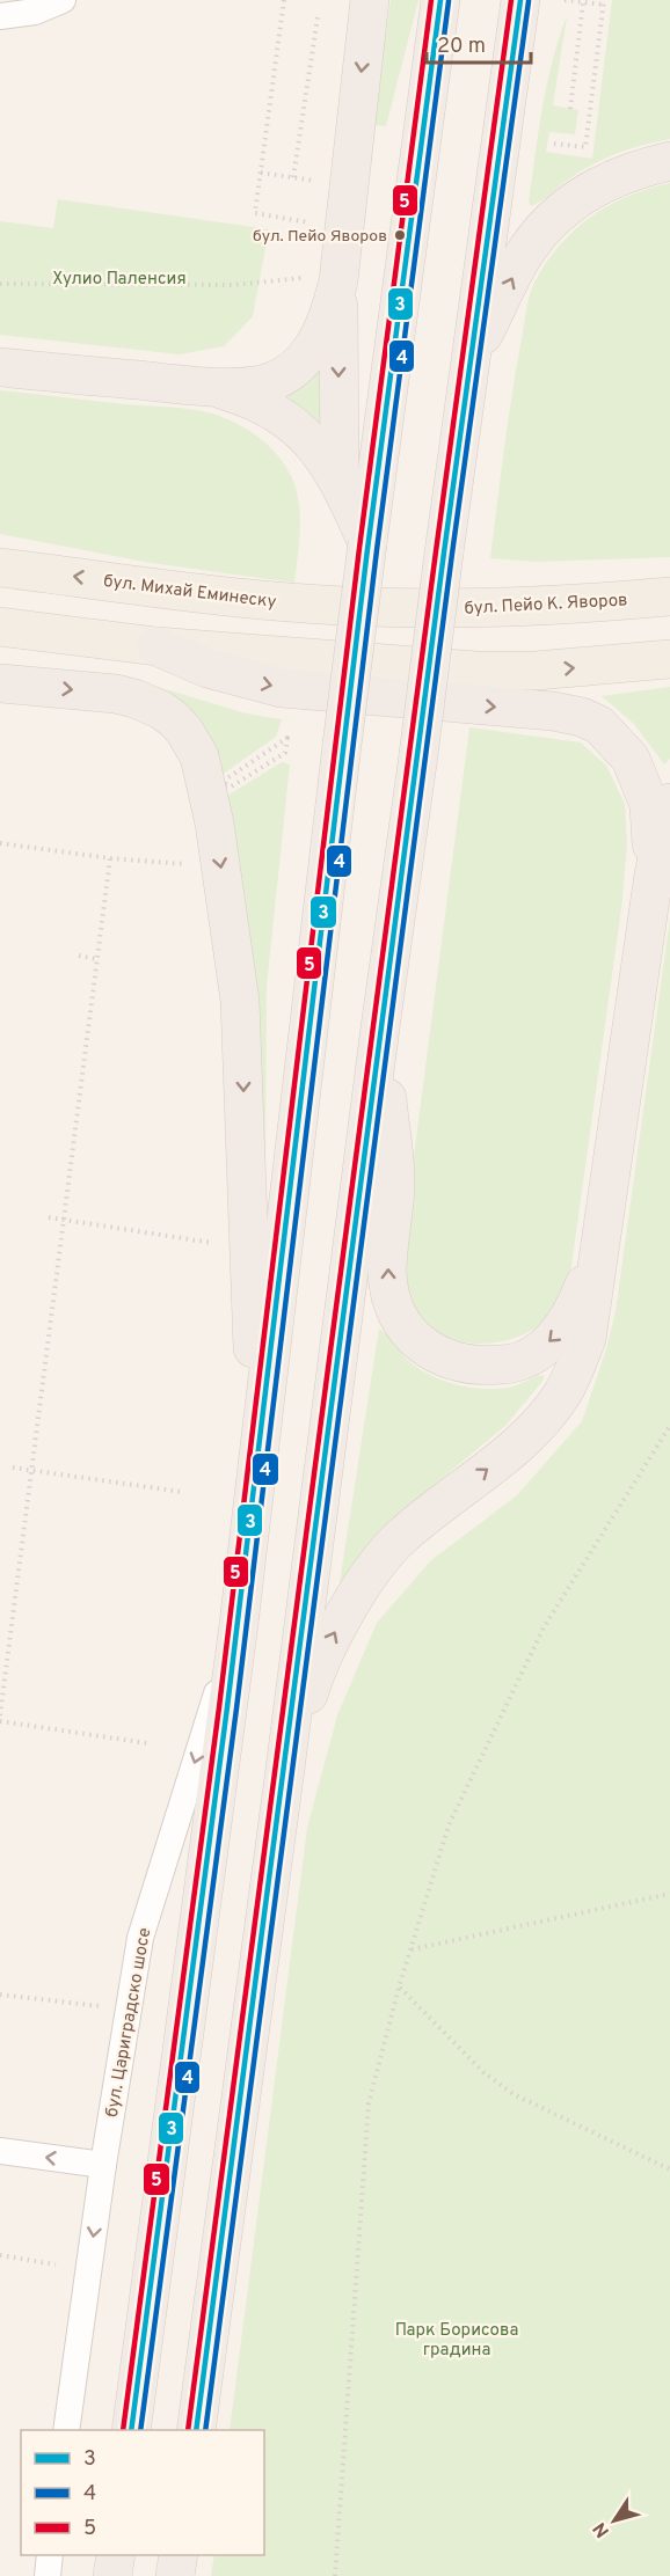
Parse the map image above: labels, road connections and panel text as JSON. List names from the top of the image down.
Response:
{
  "streets": {
    "highway": ["бул. Цариградско шосе"],
    "main road": ["бул. Михай Еминеску", "бул. Пейо К. Яворов"]
  },
  "crossings": [
    ["бул. Михай Еминеску", "бул. Пейо К. Яворов"]
  ],
  "parks": ["Хулио Паленсия", "Парк Борисова градина"],
  "places": ["бул. Пейо Яворов"],
  "lines": ["transit line 3", "transit line 5", "transit line 4"],
  "legend": ["3", "4", "5"],
  "scale_bar": "20 m",
  "north": "bottom left"
}
